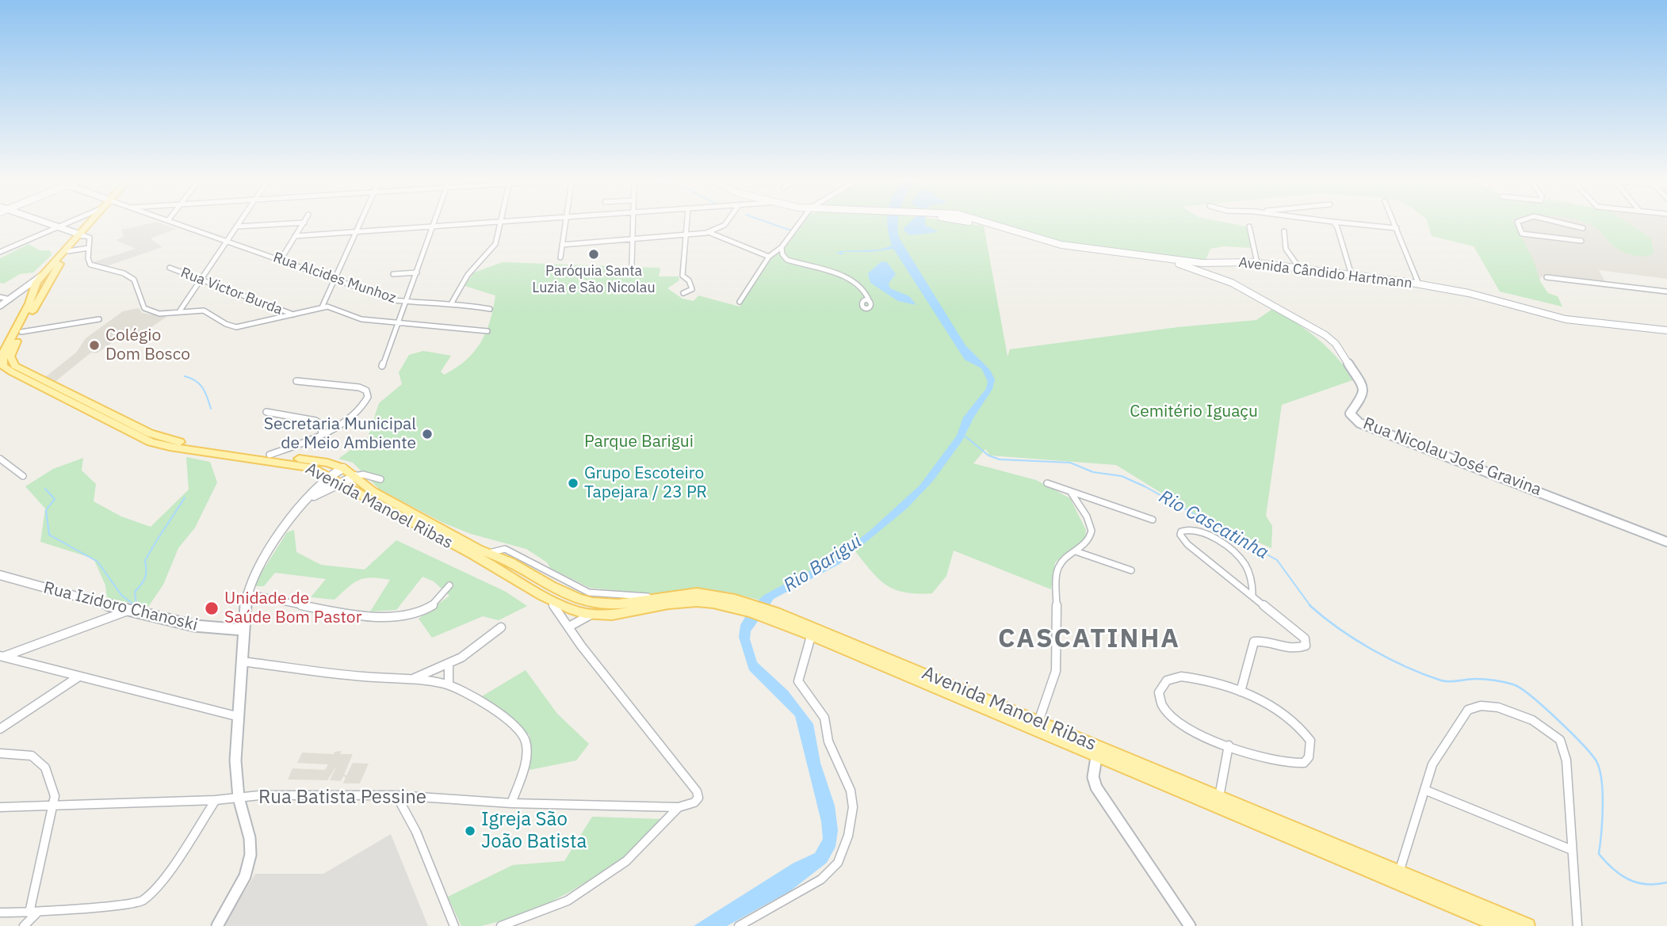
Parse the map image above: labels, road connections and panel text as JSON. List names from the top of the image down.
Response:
{
  "streets": {
    "main road": ["Avenida Cândido Hartmann", "Rua Nicolau José Gravina", "Avenida Manoel Ribas"],
    "street": [
      "Rua Alcides Munhoz",
      "Rua Victor Burda",
      "Rua Izidoro Chanoski",
      "Rua Batista Pessine"
    ]
  },
  "crossings": [
    ["Avenida Cândido Hartmann", "Rua Nicolau José Gravina"]
  ],
  "districts": ["CASCATINHA"],
  "water": ["Rio Cascatinha", "Rio Barigui"],
  "parks": ["Cemitério Iguaçu", "Parque Barigui"],
  "places": [
    "Paróquia Santa Luzia e São Nicolau",
    "Colégio Dom Bosco",
    "Secretaria Municipal de Meio Ambiente",
    "Grupo Escoteiro Tapejara / 23 PR",
    "Unidade de Saúde Bom Pastor",
    "Igreja São João Batista"
  ]
}
